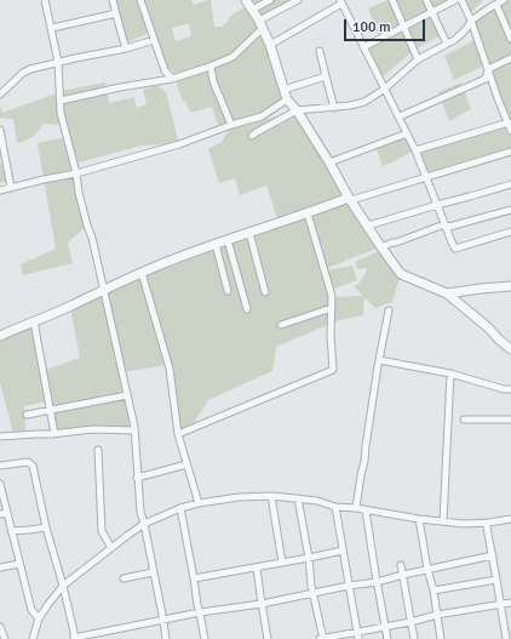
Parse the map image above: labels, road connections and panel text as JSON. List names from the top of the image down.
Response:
{
  "scale_bar": "100 m"
}
